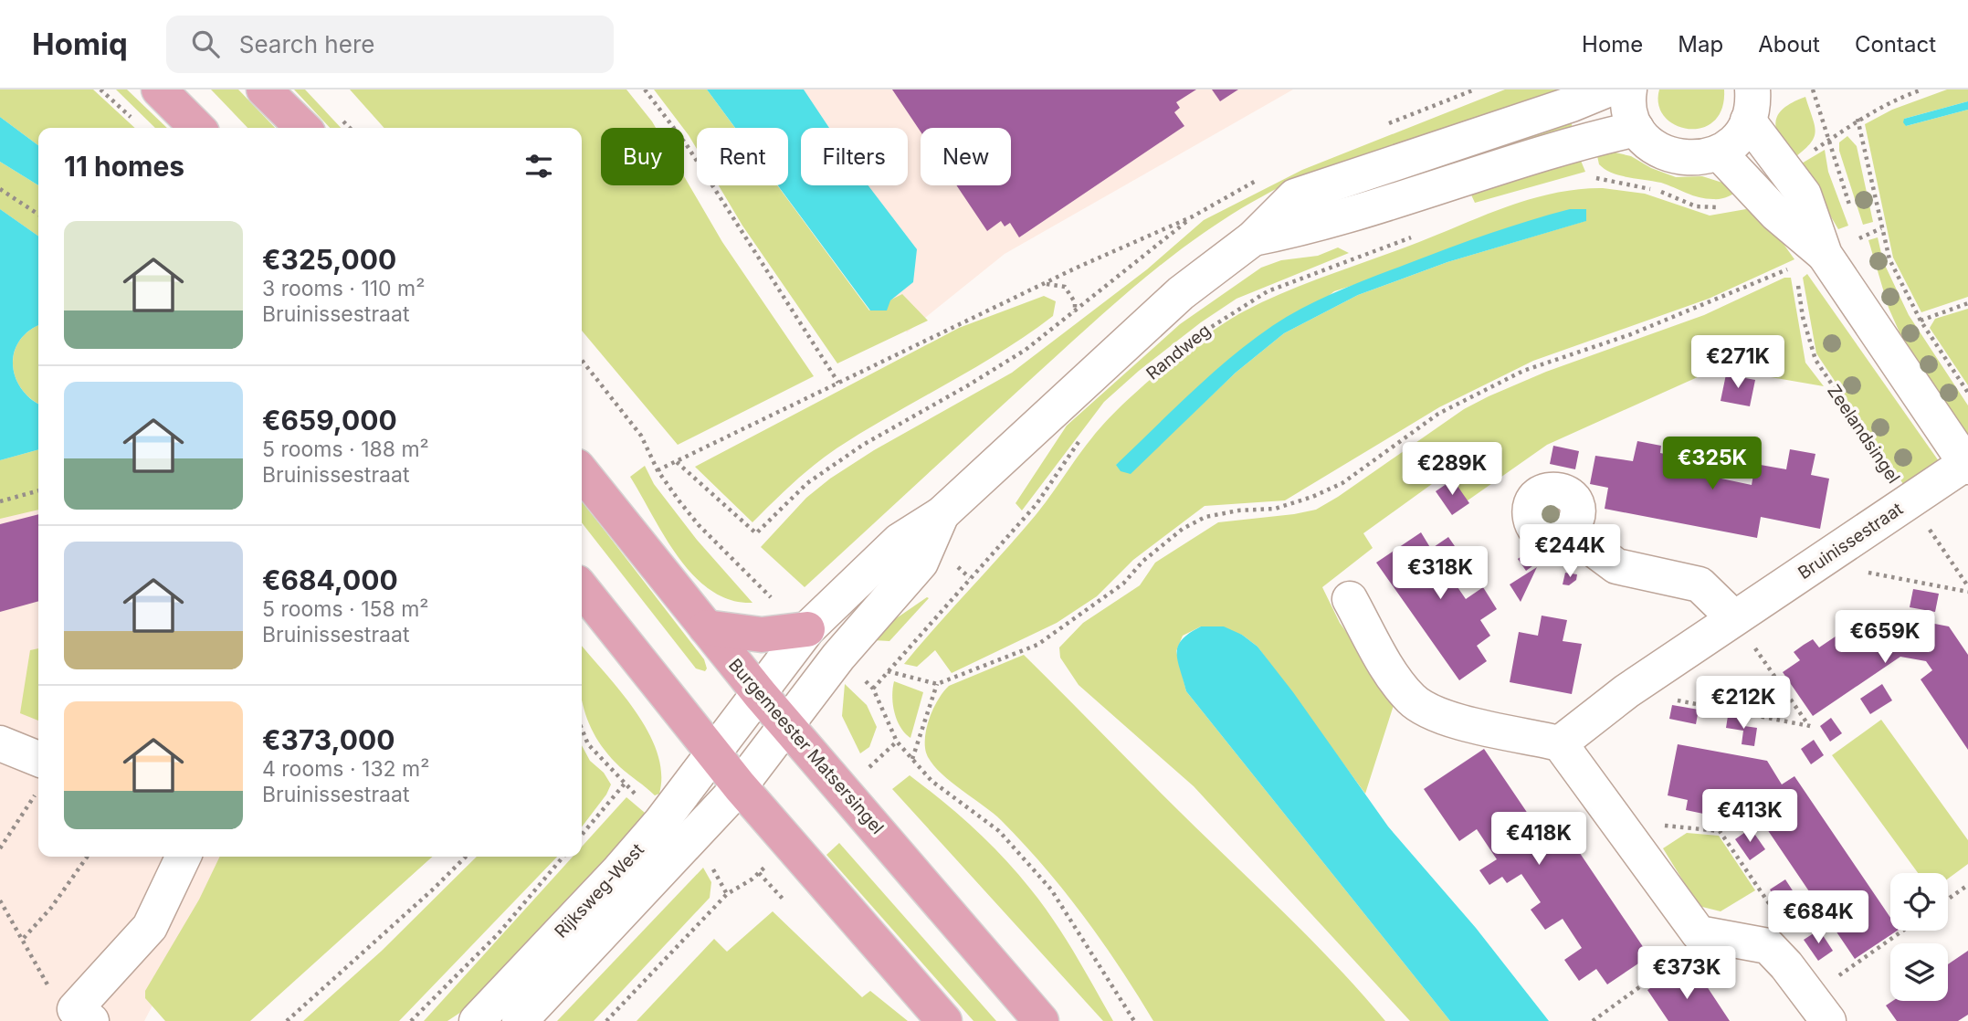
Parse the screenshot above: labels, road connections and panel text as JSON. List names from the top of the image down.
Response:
{
  "streets": {
    "main road": ["Burgemeester Matsersingel"],
    "street": ["Bruinissestraat", "Rijksweg-West"],
    "path": ["Randweg", "Zeelandsingel"]
  },
  "crossings": [
    ["Zeelandsingel", "Bruinissestraat"],
    ["Burgemeester Matsersingel", "Rijksweg-West"]
  ],
  "page": {
    "header": "Homiq",
    "search": "Search here",
    "nav": [
      "Home",
      "Map",
      "About",
      "Contact"
    ],
    "chip": [
      "Buy",
      "Rent",
      "Filters",
      "New"
    ],
    "heading": "11 homes",
    "list": [
      {
        "name": "€325,000",
        "note": "3 rooms · 110 m² · Bruinissestraat"
      },
      {
        "name": "€659,000",
        "note": "5 rooms · 188 m² · Bruinissestraat"
      },
      {
        "name": "€684,000",
        "note": "5 rooms · 158 m² · Bruinissestraat"
      },
      {
        "name": "€373,000",
        "note": "4 rooms · 132 m² · Bruinissestraat"
      }
    ],
    "price": [
      "€271K",
      "€325K",
      "€289K",
      "€244K",
      "€318K",
      "€659K",
      "€212K",
      "€413K",
      "€418K",
      "€684K",
      "€373K"
    ]
  }
}
